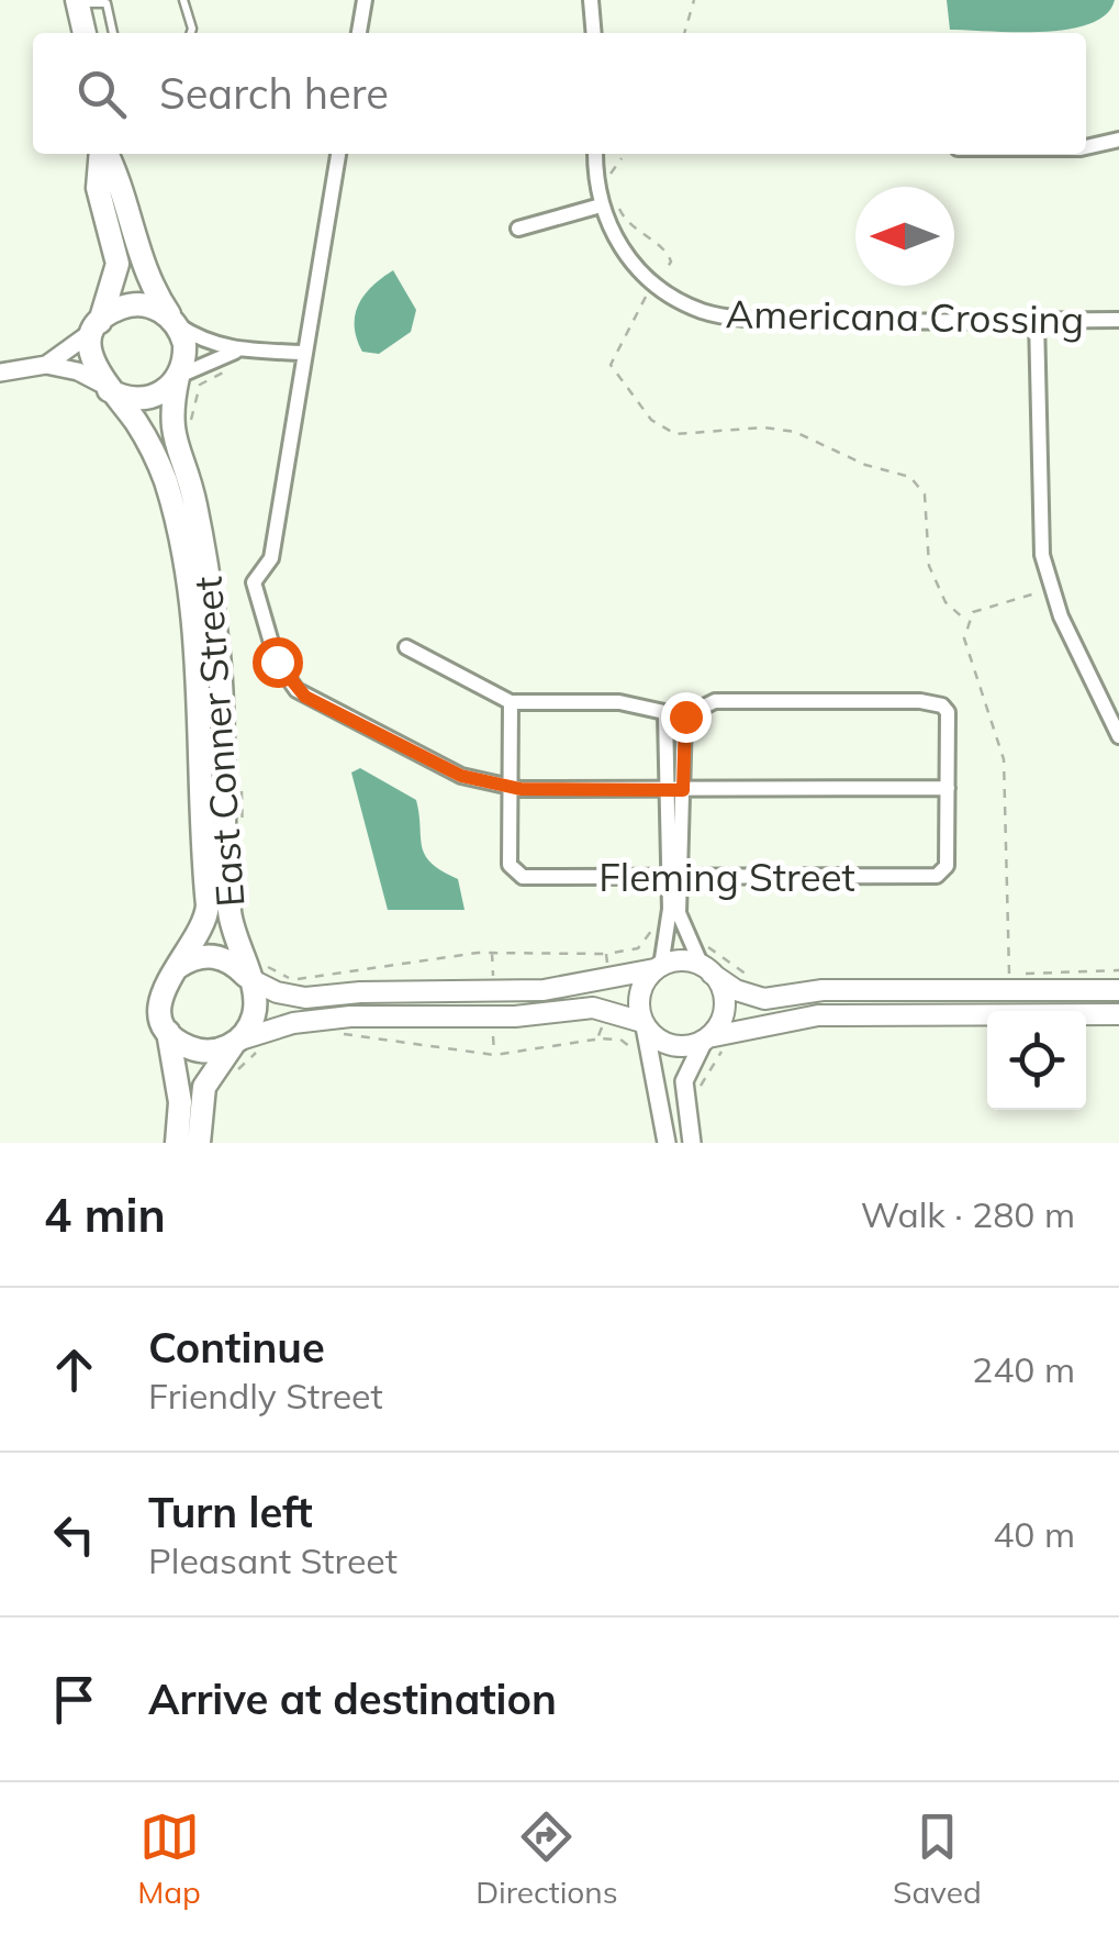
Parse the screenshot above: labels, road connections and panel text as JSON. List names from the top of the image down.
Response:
{
  "streets": {
    "main road": ["East Conner Street"],
    "street": ["Americana Crossing", "Fleming Street"]
  },
  "crossings": [
    ["East Conner Street", "Fleming Street"]
  ],
  "north": "left",
  "page": {
    "search": "Search here",
    "heading": ["4 min", "Walk · 280 m"],
    "list": [
      ["Continue", "Friendly Street", "240 m"],
      ["Turn left", "Pleasant Street", "40 m"],
      "Arrive at destination"
    ],
    "nav": ["Map", "Directions", "Saved"]
  }
}
